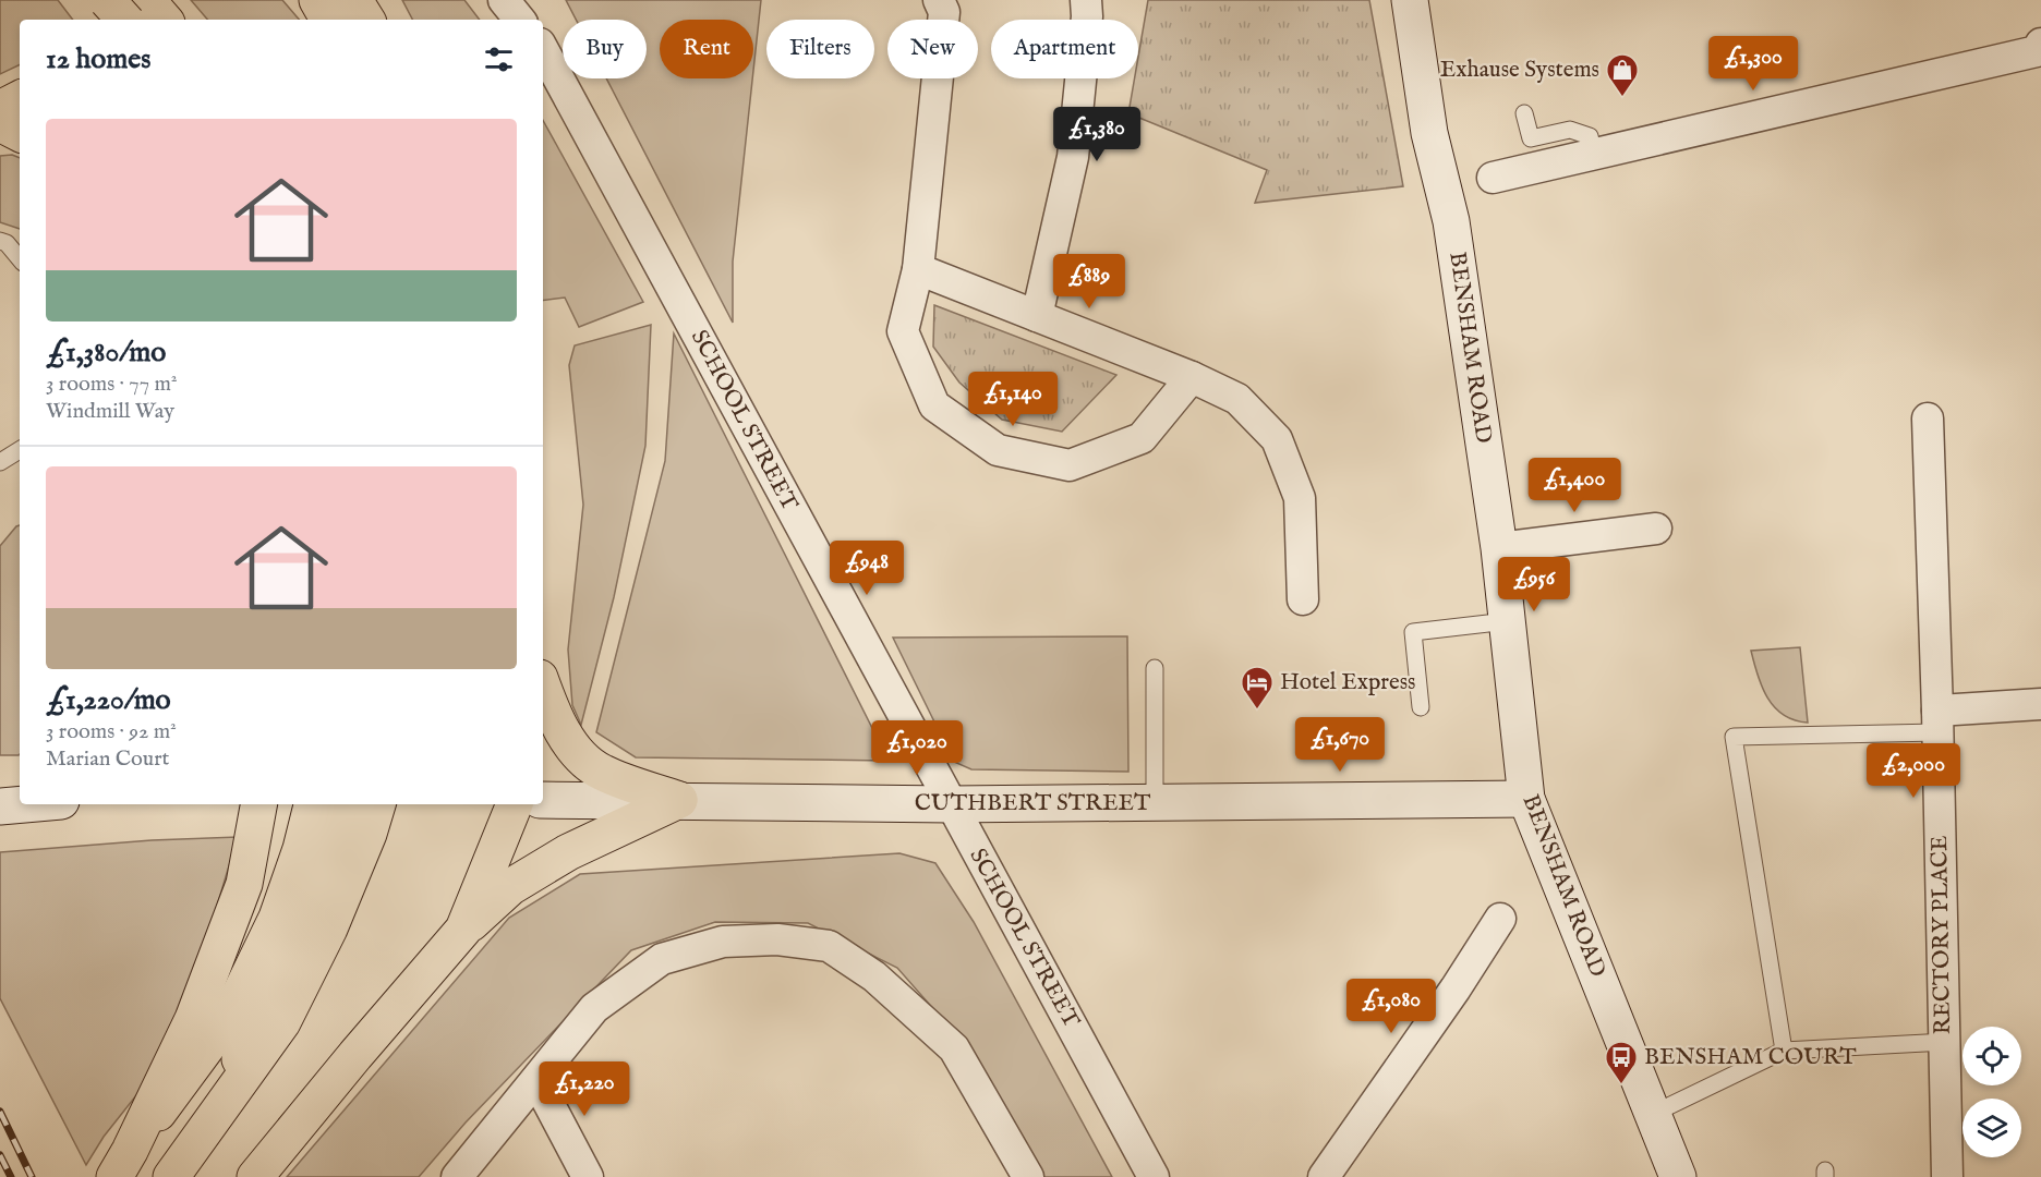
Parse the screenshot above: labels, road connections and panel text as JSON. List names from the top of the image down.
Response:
{
  "streets": {
    "main road": ["BENSHAM ROAD", "CUTHBERT STREET"],
    "street": ["SCHOOL STREET", "RECTORY PLACE"]
  },
  "crossings": [
    ["BENSHAM ROAD", "CUTHBERT STREET"],
    ["SCHOOL STREET", "CUTHBERT STREET"]
  ],
  "places": {
    "shop": ["Exhause Systems"],
    "hotel": ["Hotel Express"],
    "bus stop": ["BENSHAM COURT"]
  },
  "page": {
    "chip": [
      "Buy",
      "Rent",
      "Filters",
      "New",
      "Apartment"
    ],
    "heading": "12 homes",
    "price": [
      "£1,300",
      "£1,380",
      "£889",
      "£1,140",
      "£1,400",
      "£948",
      "£956",
      "£1,670",
      "£1,020",
      "£2,000",
      "£1,080",
      "£1,220"
    ],
    "list": [
      {
        "name": "£1,380/mo",
        "note": "3 rooms · 77 m² · Windmill Way"
      },
      {
        "name": "£1,220/mo",
        "note": "3 rooms · 92 m² · Marian Court"
      }
    ]
  }
}
